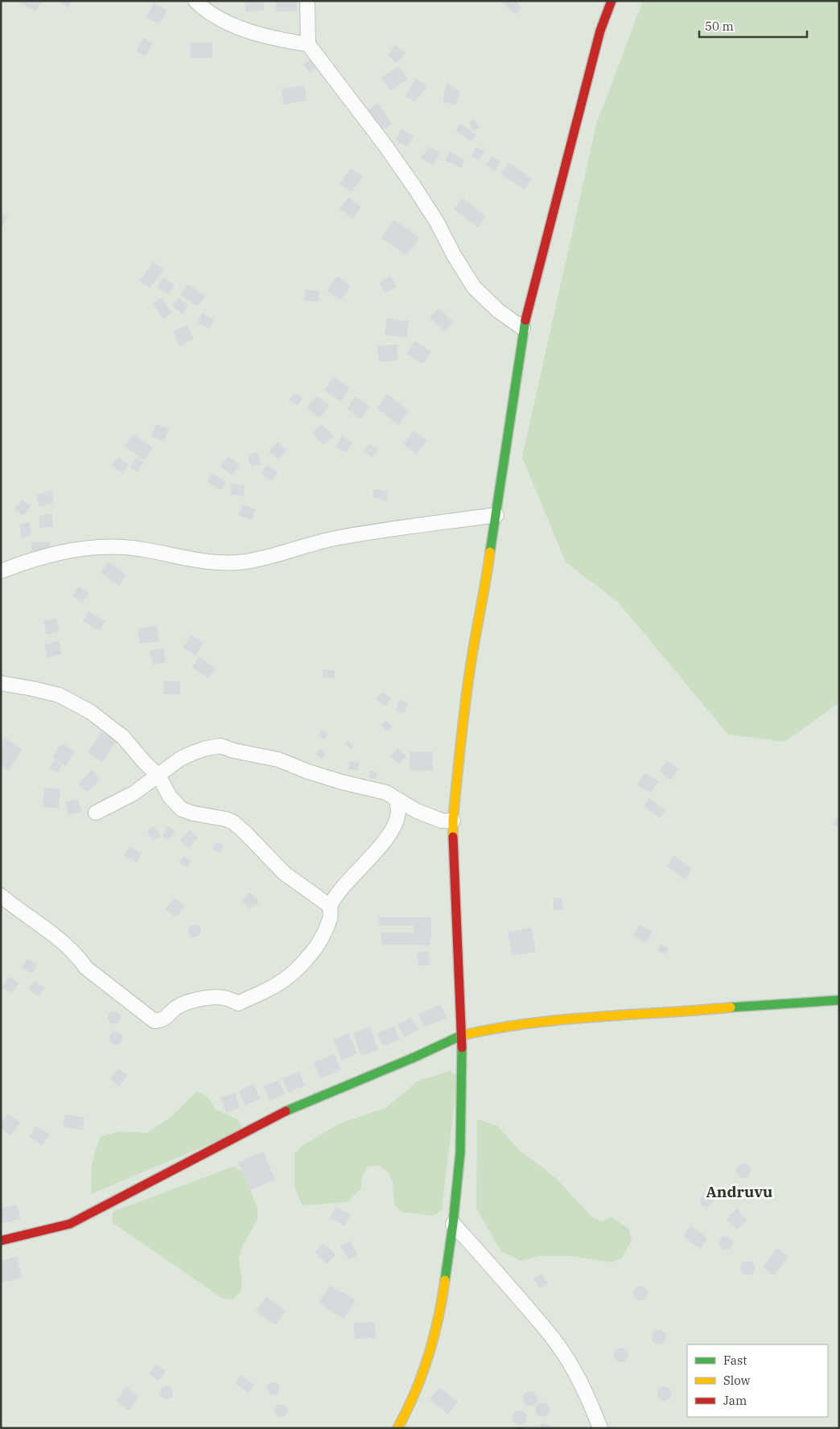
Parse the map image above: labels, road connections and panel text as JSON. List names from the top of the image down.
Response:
{
  "districts": ["Andruvu"],
  "legend": ["Fast", "Slow", "Jam"],
  "scale_bar": "50 m"
}
